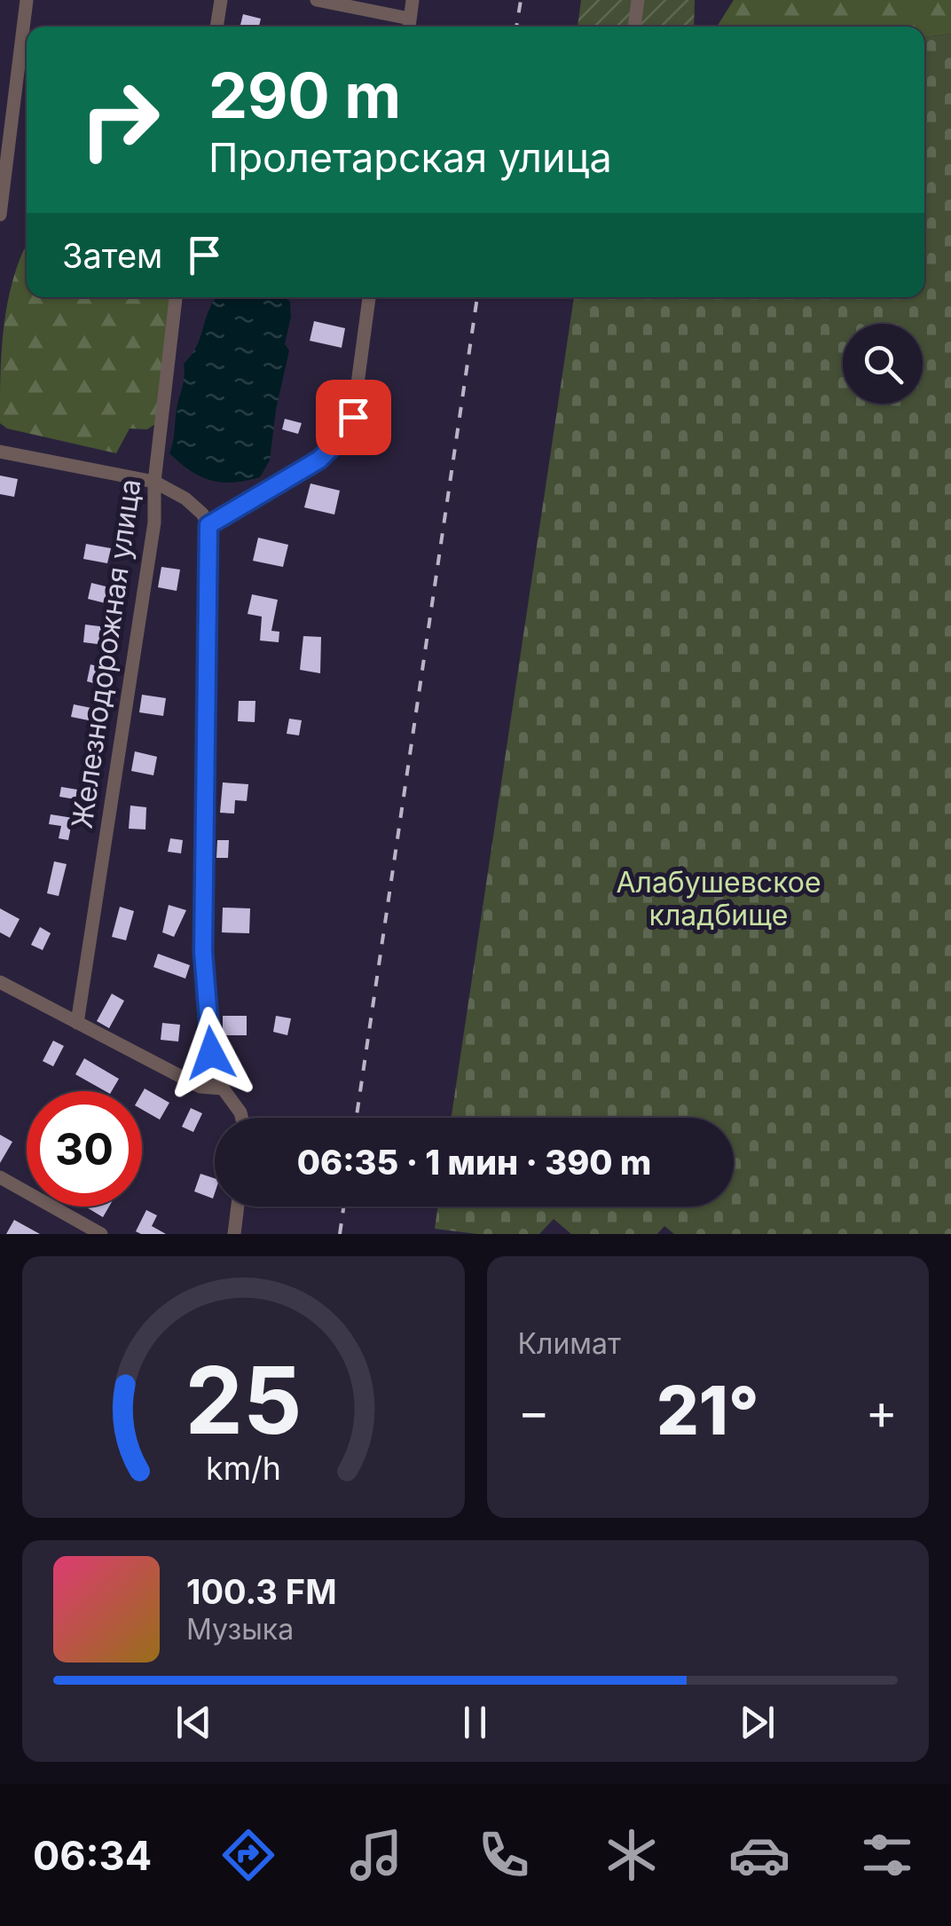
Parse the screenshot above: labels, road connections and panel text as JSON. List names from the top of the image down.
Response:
{
  "streets": {
    "street": ["Железнодорожная улица"]
  },
  "parks": ["Алабушевское кладбище"],
  "page": {
    "turn": ["290 m", "Пролетарская улица"],
    "then": "Затем",
    "limit": "30",
    "trip": "06:35 · 1 мин · 390 m",
    "tile": "Климат",
    "heat": ["−", "21°", "+"],
    "song": ["100.3 FM", "Музыка"],
    "tabs": "06:34",
    "gauge": ["25", "km/h"]
  }
}
